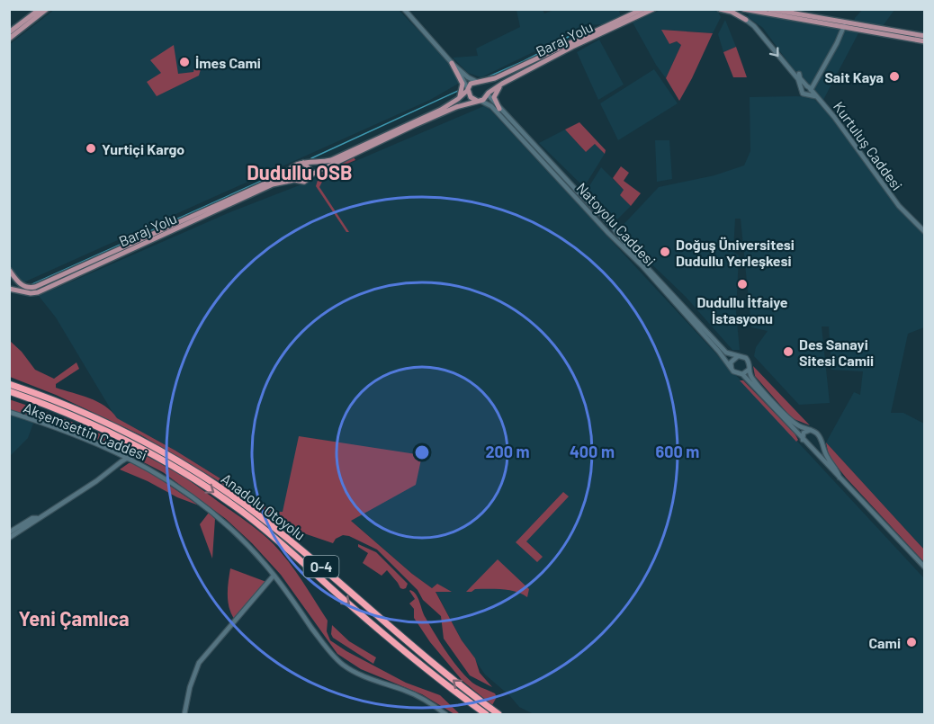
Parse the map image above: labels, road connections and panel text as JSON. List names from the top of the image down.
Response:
{
  "streets": {
    "highway": ["Anadolu Otoyolu", "O-4"],
    "main road": [
      "Baraj Yolu",
      "Kurtuluş Caddesi",
      "Natoyolu Caddesi",
      "Akşemsettin Caddesi"
    ]
  },
  "crossings": [
    ["Baraj Yolu", "Natoyolu Caddesi"]
  ],
  "districts": ["Dudullu OSB", "Yeni Çamlıca"],
  "places": [
    "İmes Cami",
    "Sait Kaya",
    "Yurtiçi Kargo",
    "Doğuş Üniversitesi Dudullu Yerleşkesi",
    "Dudullu İtfaiye İstasyonu",
    "Des Sanayi Sitesi Camii",
    "Cami"
  ],
  "rings": ["200 m", "400 m", "600 m"]
}
